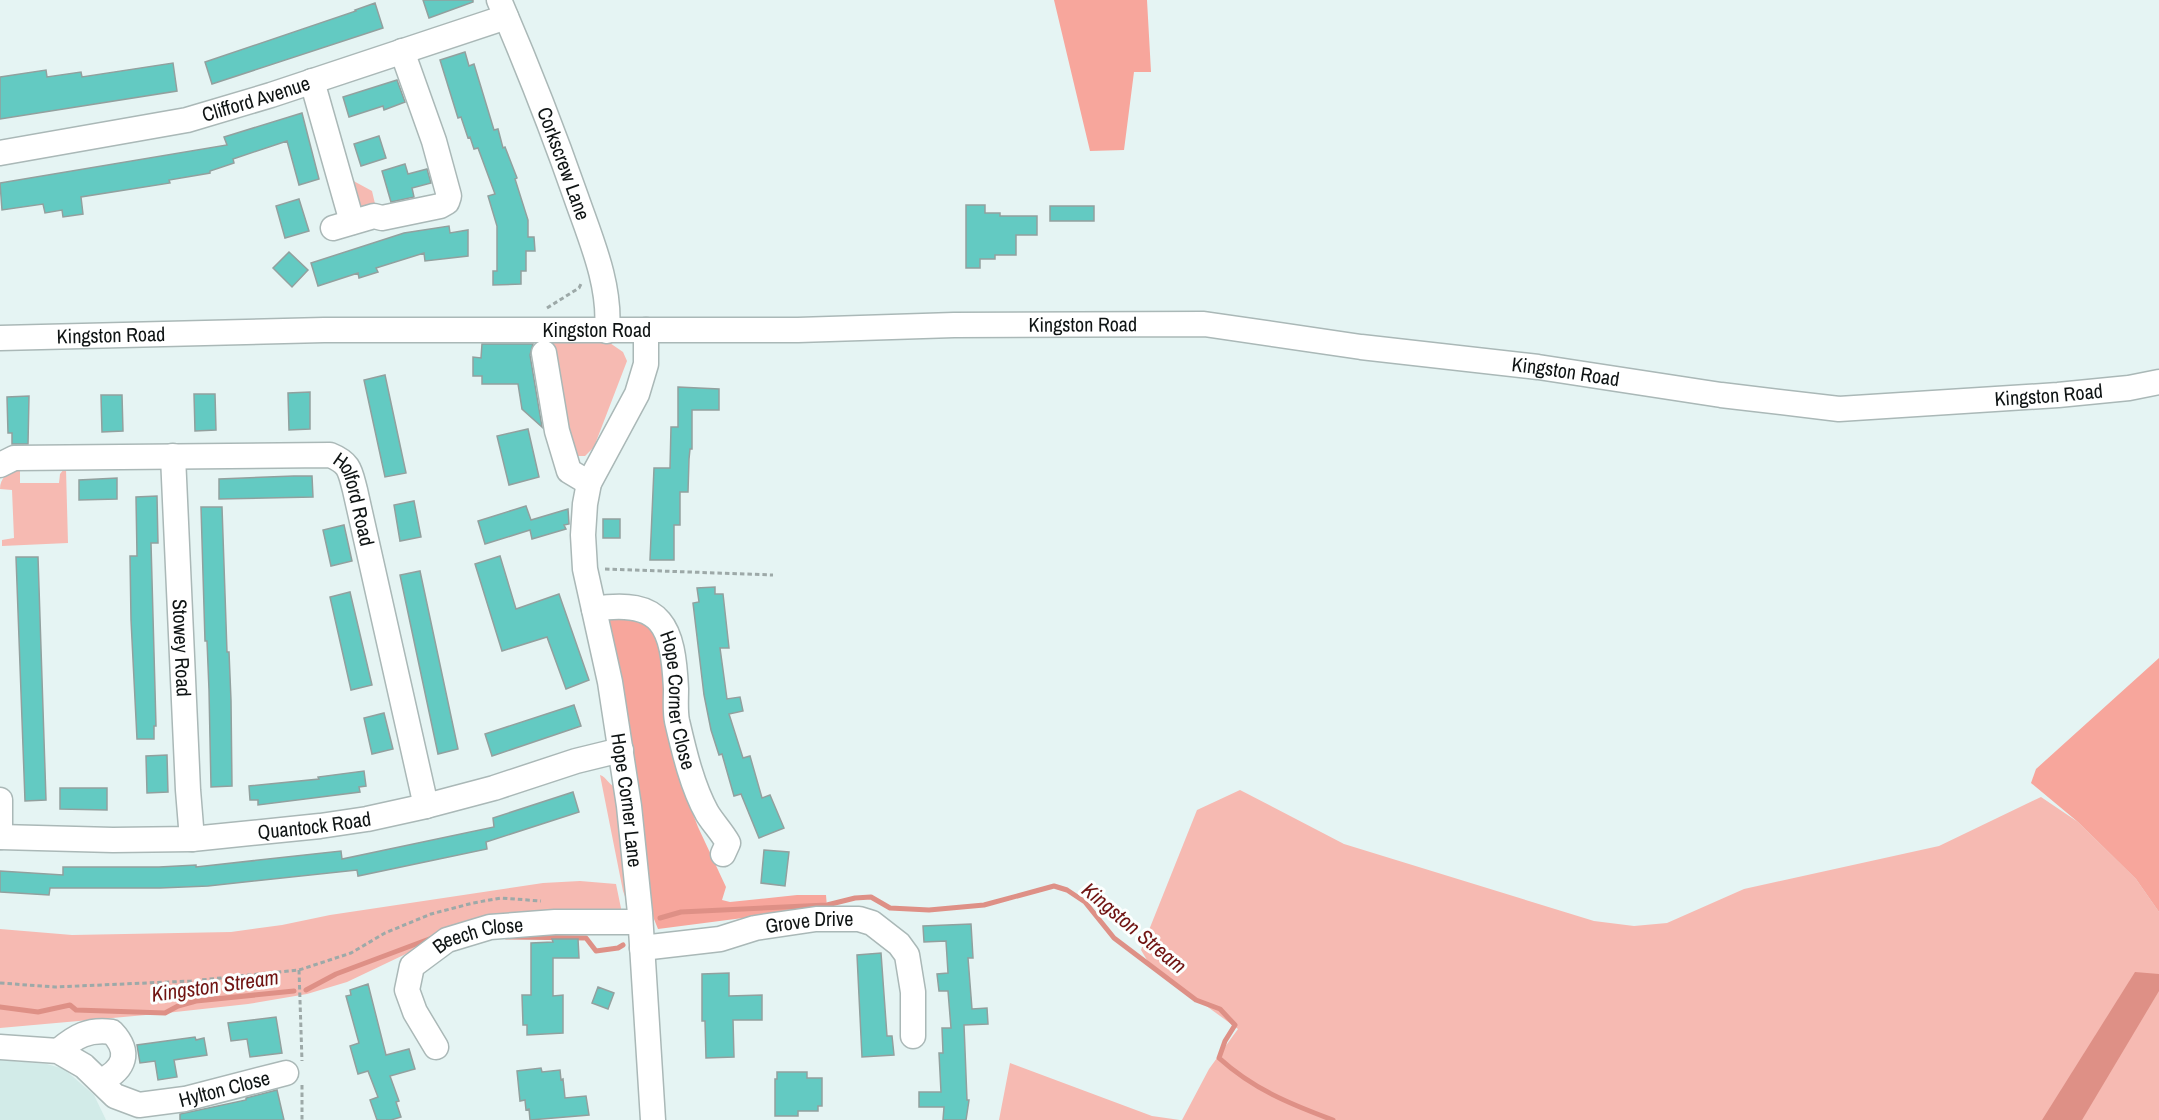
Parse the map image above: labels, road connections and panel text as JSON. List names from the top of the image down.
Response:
{
  "streets": {
    "street": [
      "Clifford Avenue",
      "Corkscrew Lane",
      "Kingston Road",
      "Holford Road",
      "Stowey Road",
      "Hope Corner Close",
      "Hope Corner Lane",
      "Quantock Road",
      "Grove Drive",
      "Beech Close",
      "Hylton Close"
    ]
  },
  "crossings": [
    ["Clifford Avenue", "Corkscrew Lane"],
    ["Corkscrew Lane", "Kingston Road"],
    ["Kingston Road", "Hope Corner Lane"],
    ["Holford Road", "Stowey Road"],
    ["Holford Road", "Quantock Road"],
    ["Stowey Road", "Quantock Road"],
    ["Hope Corner Close", "Hope Corner Lane"],
    ["Hope Corner Lane", "Quantock Road"],
    ["Hope Corner Lane", "Grove Drive"],
    ["Hope Corner Lane", "Beech Close"]
  ],
  "water": ["Kingston Stream"]
}
